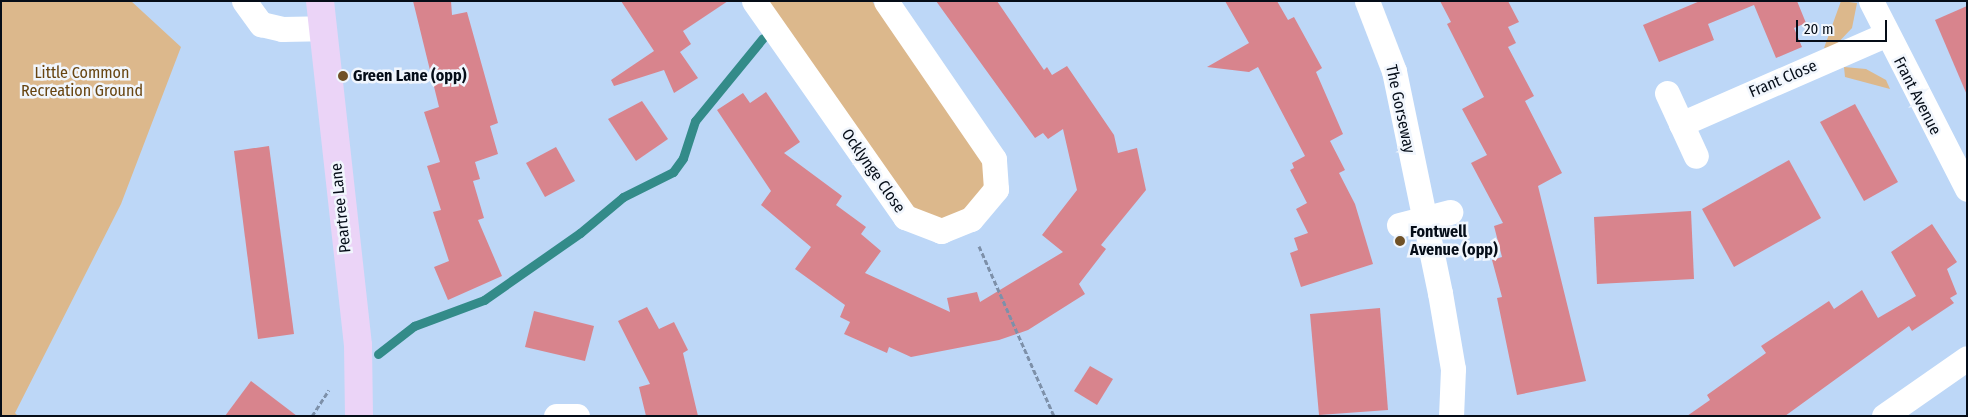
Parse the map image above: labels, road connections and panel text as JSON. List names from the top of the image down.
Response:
{
  "streets": {
    "street": [
      "Frant Close",
      "Frant Avenue",
      "The Gorseway",
      "Ocklynge Close",
      "Peartree Lane"
    ]
  },
  "crossings": [
    ["Frant Close", "Frant Avenue"]
  ],
  "parks": ["Little Common Recreation Ground"],
  "places": ["Green Lane (opp)", "Fontwell Avenue (opp)"],
  "scale_bar": "20 m"
}
